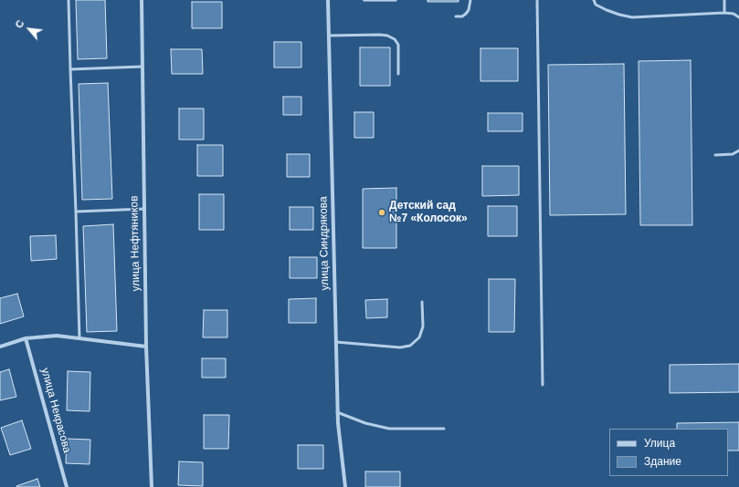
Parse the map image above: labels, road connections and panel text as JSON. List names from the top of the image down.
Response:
{
  "streets": {
    "street": ["улица Нефтяников", "улица Синдрякова", "улица Некрасова"]
  },
  "places": ["Детский сад №7 «Колосок»"],
  "legend": ["Улица", "Здание"],
  "north": "top left"
}
